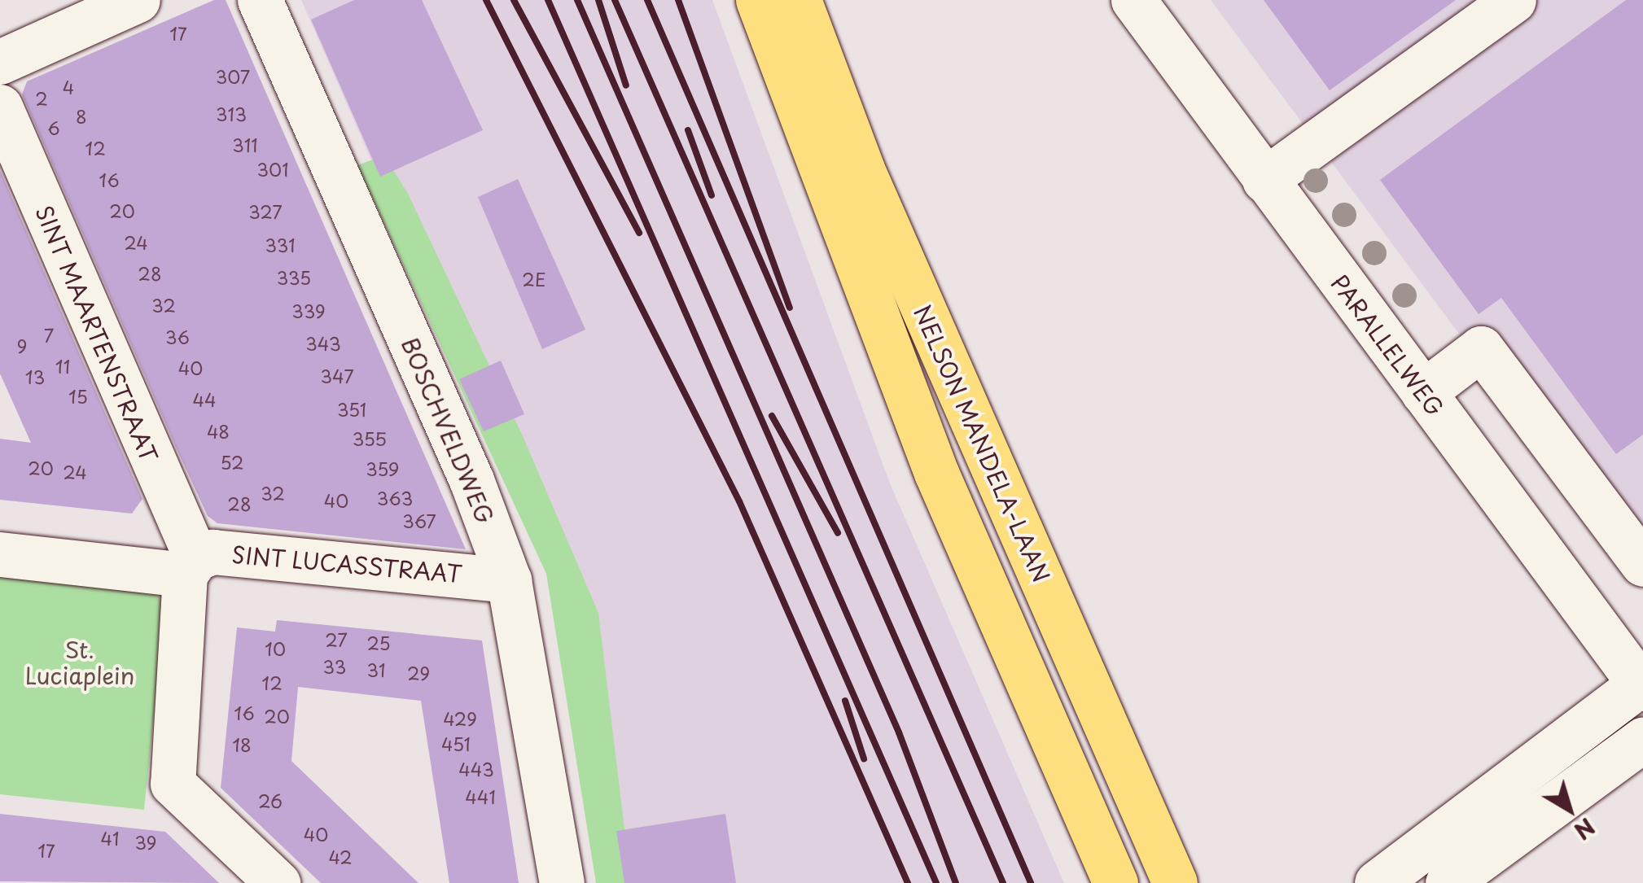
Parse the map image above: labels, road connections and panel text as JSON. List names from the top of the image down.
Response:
{
  "streets": {
    "main road": ["NELSON MANDELA-LAAN"],
    "street": [
      "SINT MAARTENSTRAAT",
      "PARALLELWEG",
      "BOSCHVELDWEG",
      "SINT LUCASSTRAAT"
    ]
  },
  "crossings": [
    ["SINT MAARTENSTRAAT", "SINT LUCASSTRAAT"],
    ["BOSCHVELDWEG", "SINT LUCASSTRAAT"]
  ],
  "parks": ["St. Luciaplein"],
  "house_numbers": [
    "17",
    "307",
    "4",
    "2",
    "313",
    "8",
    "6",
    "311",
    "12",
    "301",
    "16",
    "20",
    "327",
    "24",
    "331",
    "28",
    "335",
    "2E",
    "32",
    "339",
    "7",
    "36",
    "343",
    "9",
    "11",
    "40",
    "347",
    "13",
    "15",
    "44",
    "351",
    "48",
    "355",
    "52",
    "20",
    "359",
    "24",
    "32",
    "363",
    "40",
    "28",
    "367",
    "27",
    "25",
    "10",
    "33",
    "31",
    "29",
    "12",
    "16",
    "20",
    "429",
    "451",
    "18",
    "443",
    "441",
    "26",
    "40",
    "41",
    "39",
    "17",
    "42"
  ],
  "north": "bottom right"
}
